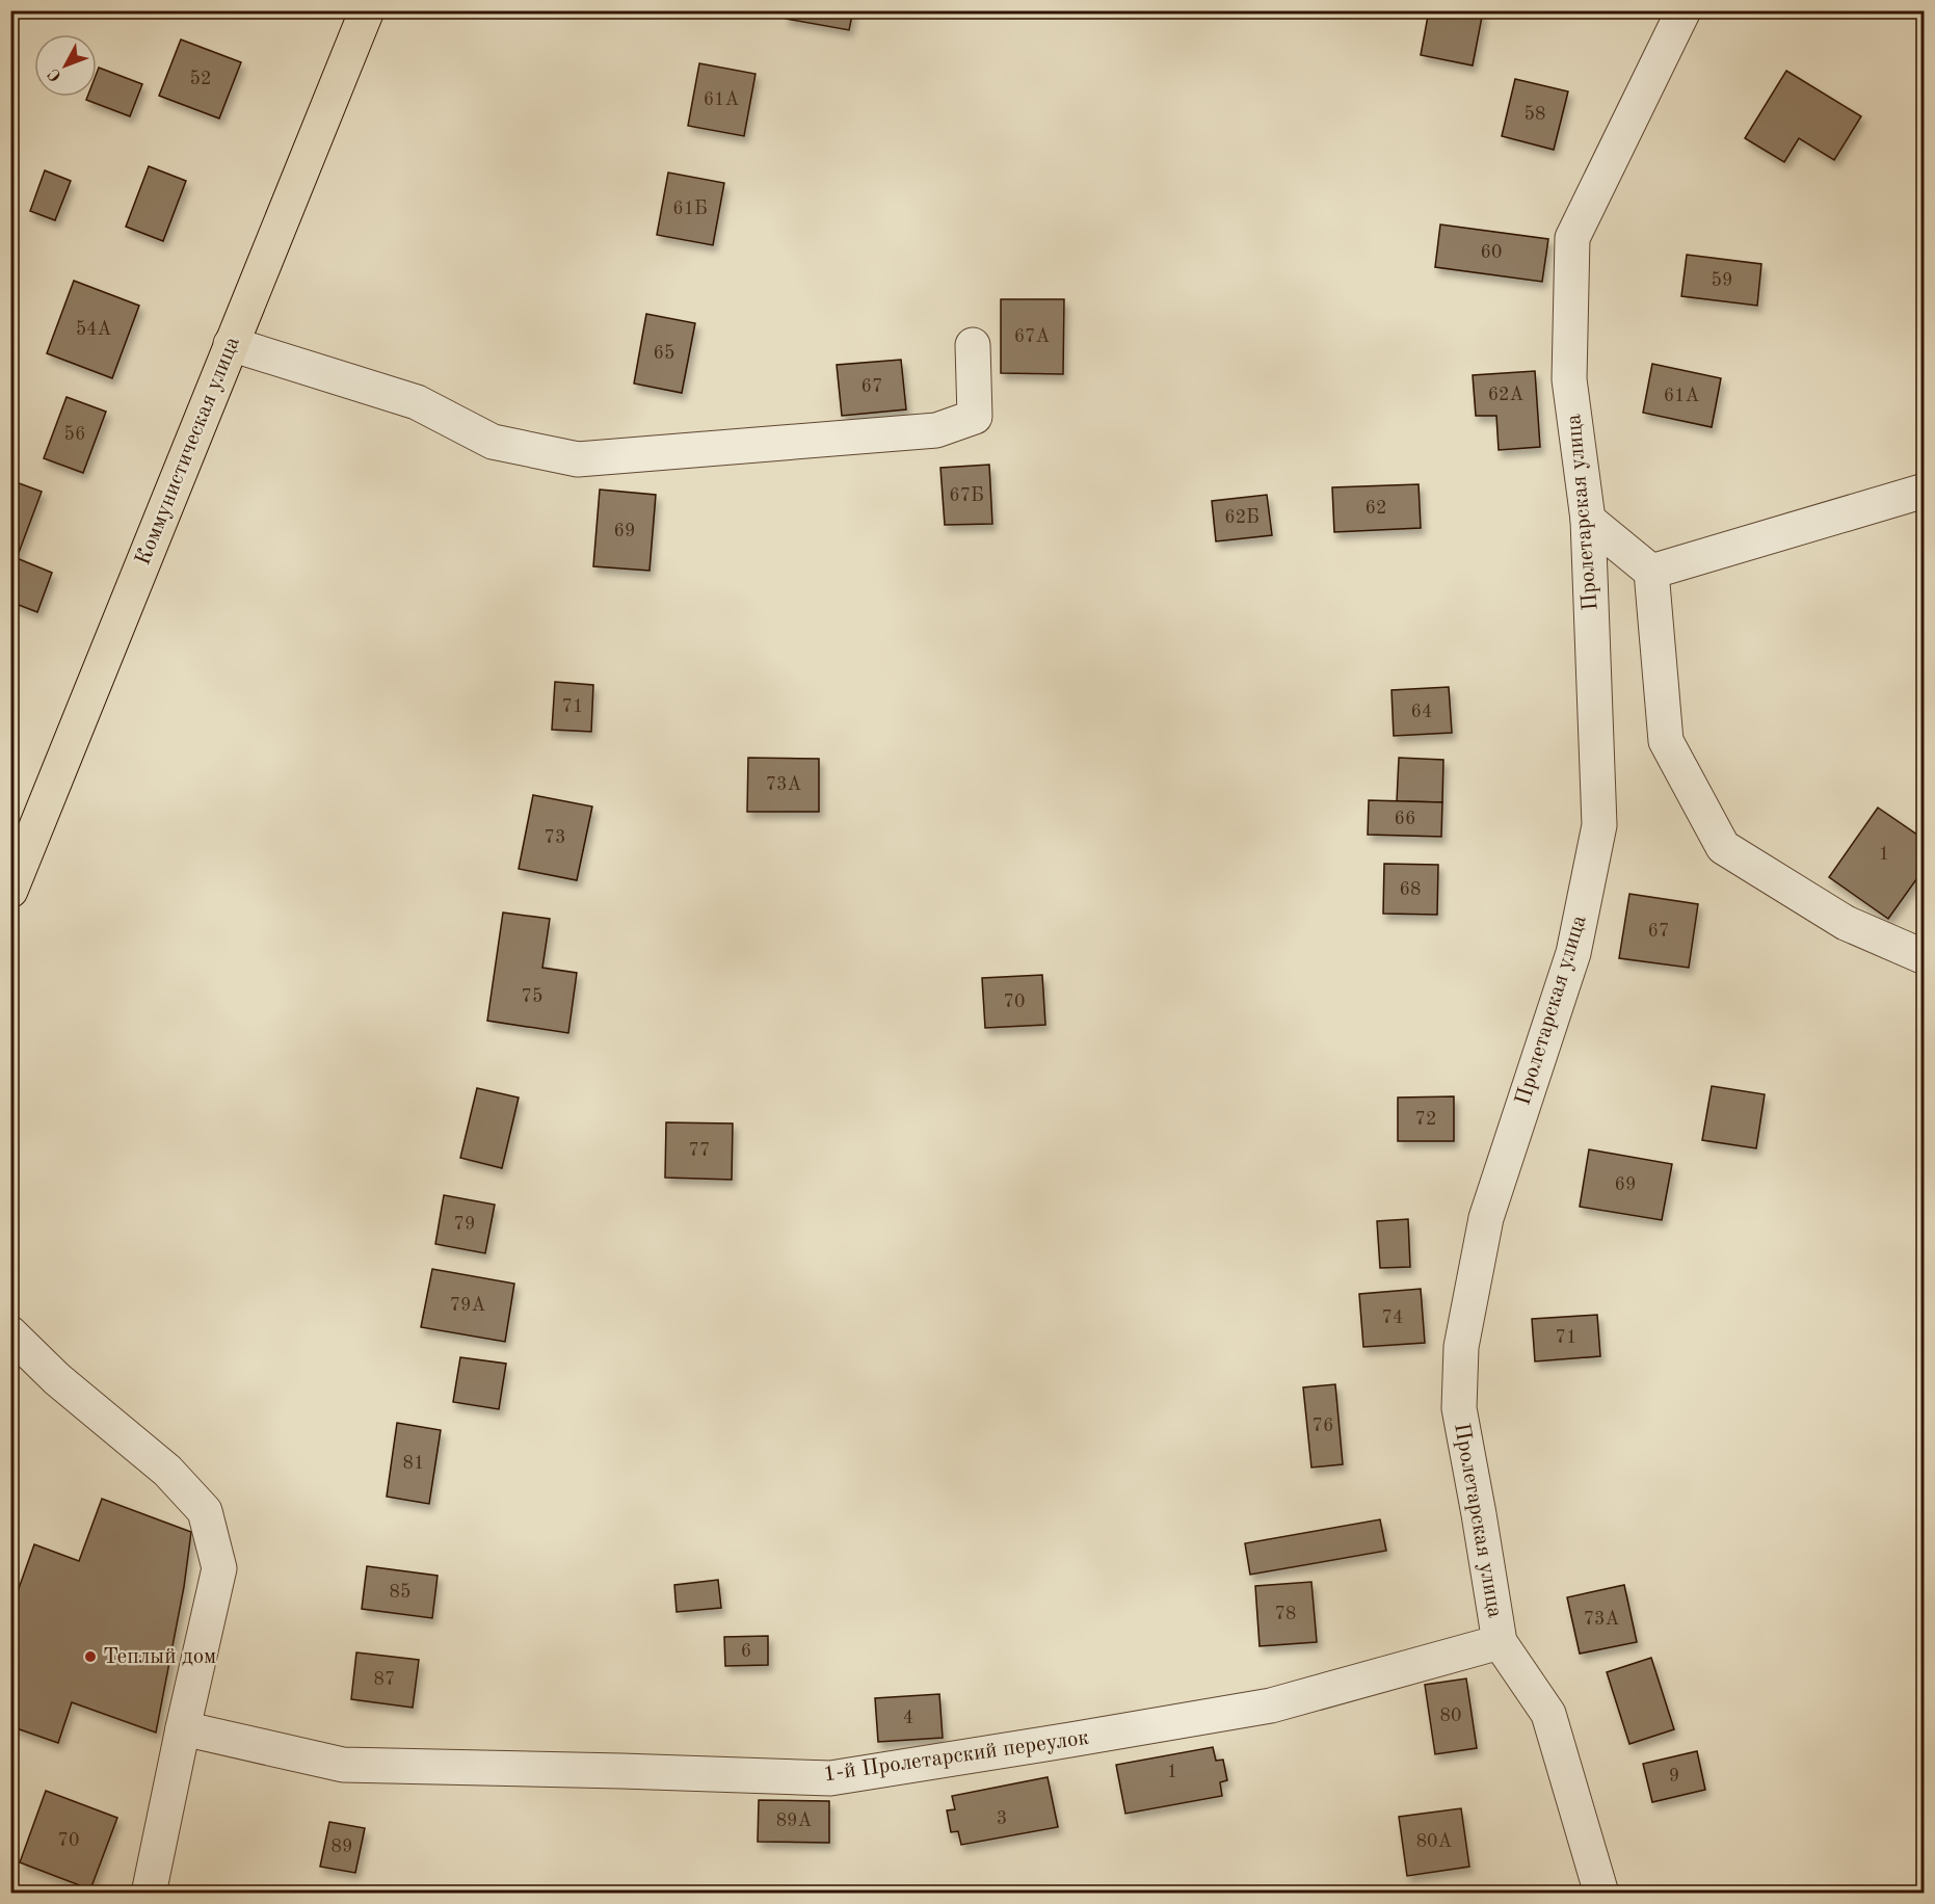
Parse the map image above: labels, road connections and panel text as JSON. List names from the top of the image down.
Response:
{
  "streets": {
    "main road": ["Коммунистическая улица"],
    "street": ["Пролетарская улица", "1-й Пролетарский переулок"]
  },
  "crossings": [
    ["Пролетарская улица", "1-й Пролетарский переулок"]
  ],
  "places": ["Теплый дом"],
  "house_numbers": [
    "52",
    "61А",
    "58",
    "61Б",
    "60",
    "59",
    "54А",
    "67А",
    "65",
    "67",
    "62А",
    "61А",
    "56",
    "67Б",
    "62",
    "62Б",
    "69",
    "71",
    "64",
    "73А",
    "66",
    "73",
    "1",
    "68",
    "67",
    "75",
    "70",
    "72",
    "77",
    "69",
    "79",
    "79А",
    "74",
    "71",
    "76",
    "81",
    "85",
    "78",
    "73А",
    "6",
    "87",
    "80",
    "4",
    "1",
    "9",
    "3",
    "89А",
    "70",
    "80А",
    "89"
  ],
  "north": "bottom left"
}
